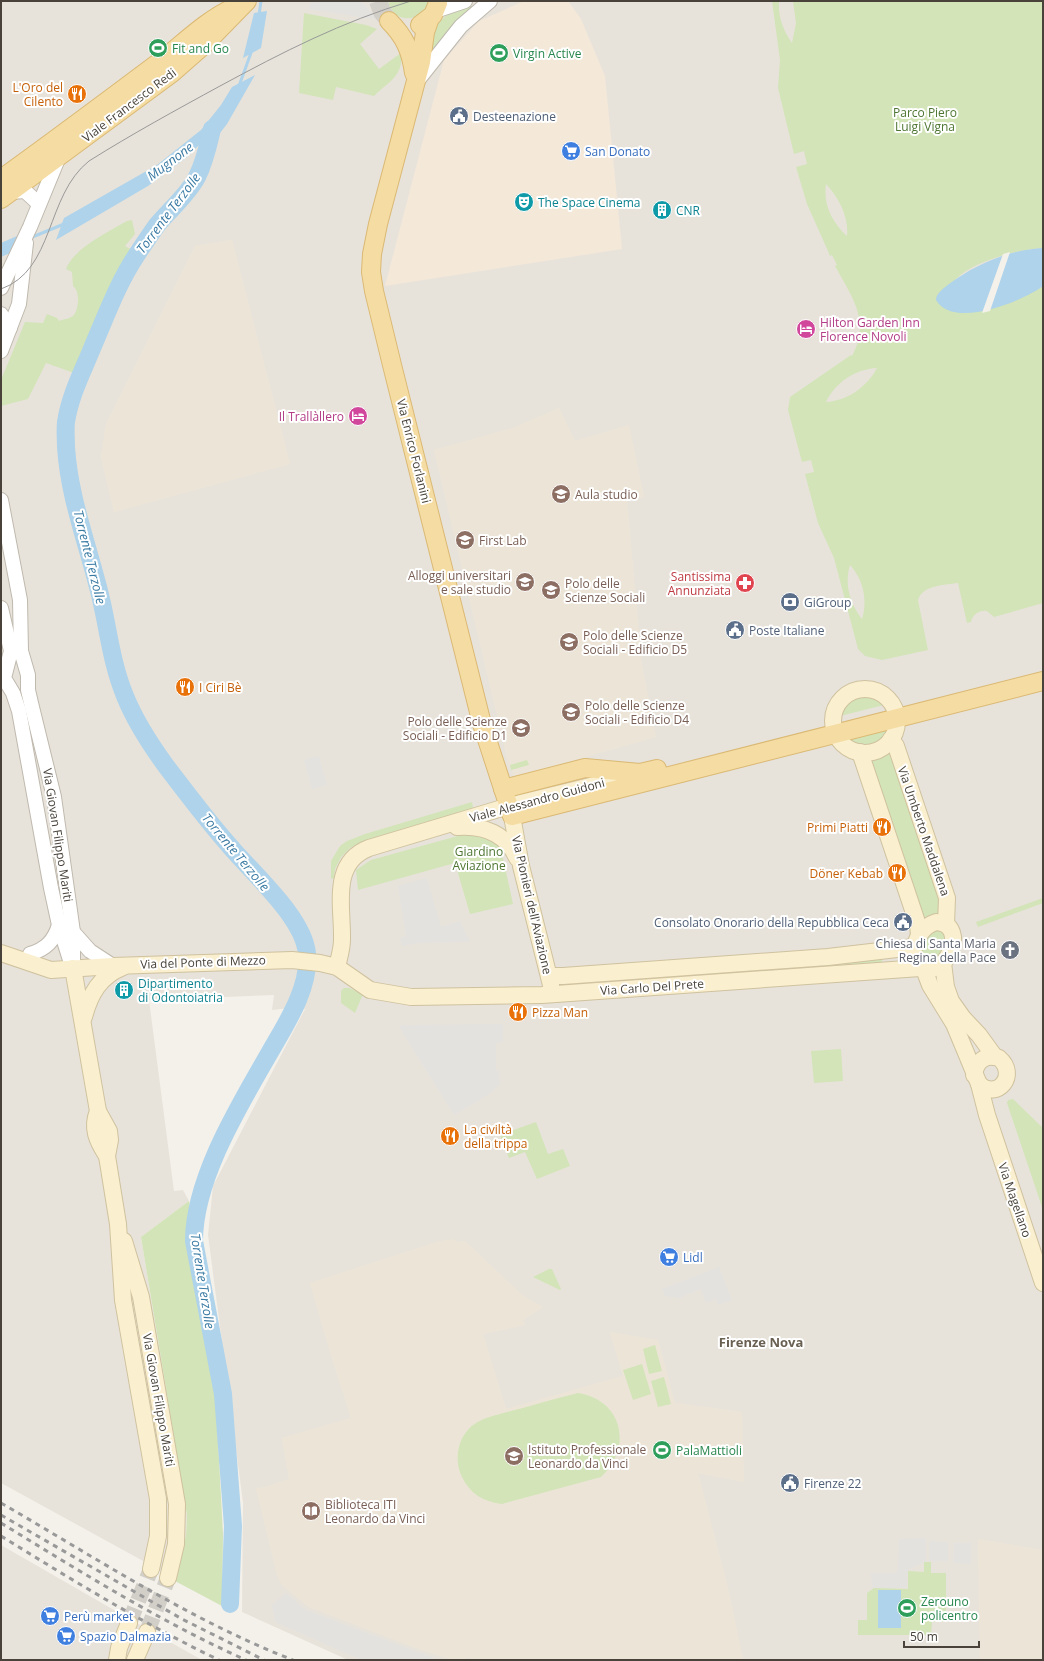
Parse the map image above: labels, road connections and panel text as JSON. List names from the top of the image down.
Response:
{
  "streets": {
    "main road": [
      "Viale Francesco Redi",
      "Via Enrico Forlanini",
      "Viale Alessandro Guidoni",
      "Via Umberto Maddalena",
      "Via Giovan Filippo Mariti",
      "Via Pionieri dell'Aviazione",
      "Via del Ponte di Mezzo",
      "Via Carlo Del Prete",
      "Via Magellano"
    ]
  },
  "crossings": [
    ["Via Enrico Forlanini", "Viale Alessandro Guidoni"],
    ["Via Enrico Forlanini", "Via Pionieri dell'Aviazione"],
    ["Viale Alessandro Guidoni", "Via Pionieri dell'Aviazione"],
    ["Viale Alessandro Guidoni", "Via del Ponte di Mezzo"],
    ["Viale Alessandro Guidoni", "Via Carlo Del Prete"],
    ["Via Umberto Maddalena", "Via Carlo Del Prete"],
    ["Via Umberto Maddalena", "Via Magellano"],
    ["Via Giovan Filippo Mariti", "Via del Ponte di Mezzo"],
    ["Via Pionieri dell'Aviazione", "Via Carlo Del Prete"],
    ["Via del Ponte di Mezzo", "Via Carlo Del Prete"],
    ["Via Carlo Del Prete", "Via Magellano"]
  ],
  "districts": ["Firenze Nova"],
  "water": ["Mugnone", "Torrente Terzolle"],
  "parks": ["Parco Piero Luigi Vigna", "Giardino Aviazione"],
  "places": {
    "sports": [
      "Fit and Go",
      "Virgin Active",
      "PalaMattioli",
      "Zerouno policentro"
    ],
    "restaurant": [
      "L'Oro del Cilento",
      "I Ciri Bè",
      "Primi Piatti",
      "Döner Kebab",
      "Pizza Man",
      "La civiltà della trippa"
    ],
    "public building": [
      "Desteenazione",
      "Poste Italiane",
      "Consolato Onorario della Repubblica Ceca",
      "Firenze 22"
    ],
    "supermarket": [
      "San Donato",
      "Lidl",
      "Perù market",
      "Spazio Dalmazia"
    ],
    "theatre": ["The Space Cinema"],
    "building": ["CNR", "Dipartimento di Odontoiatria"],
    "hotel": ["Hilton Garden Inn Florence Novoli", "Il Trallàllero"],
    "school or university": [
      "Aula studio",
      "First Lab",
      "Alloggi universitari e sale studio",
      "Polo delle Scienze Sociali",
      "Polo delle Scienze Sociali - Edificio D5",
      "Polo delle Scienze Sociali - Edificio D4",
      "Polo delle Scienze Sociali - Edificio D1",
      "Istituto Professionale Leonardo da Vinci"
    ],
    "pharmacy": ["Santissima Annunziata"],
    "bank": ["GiGroup"],
    "church": ["Chiesa di Santa Maria Regina della Pace"],
    "library": ["Biblioteca ITI Leonardo da Vinci"]
  },
  "scale_bar": "50 m"
}
